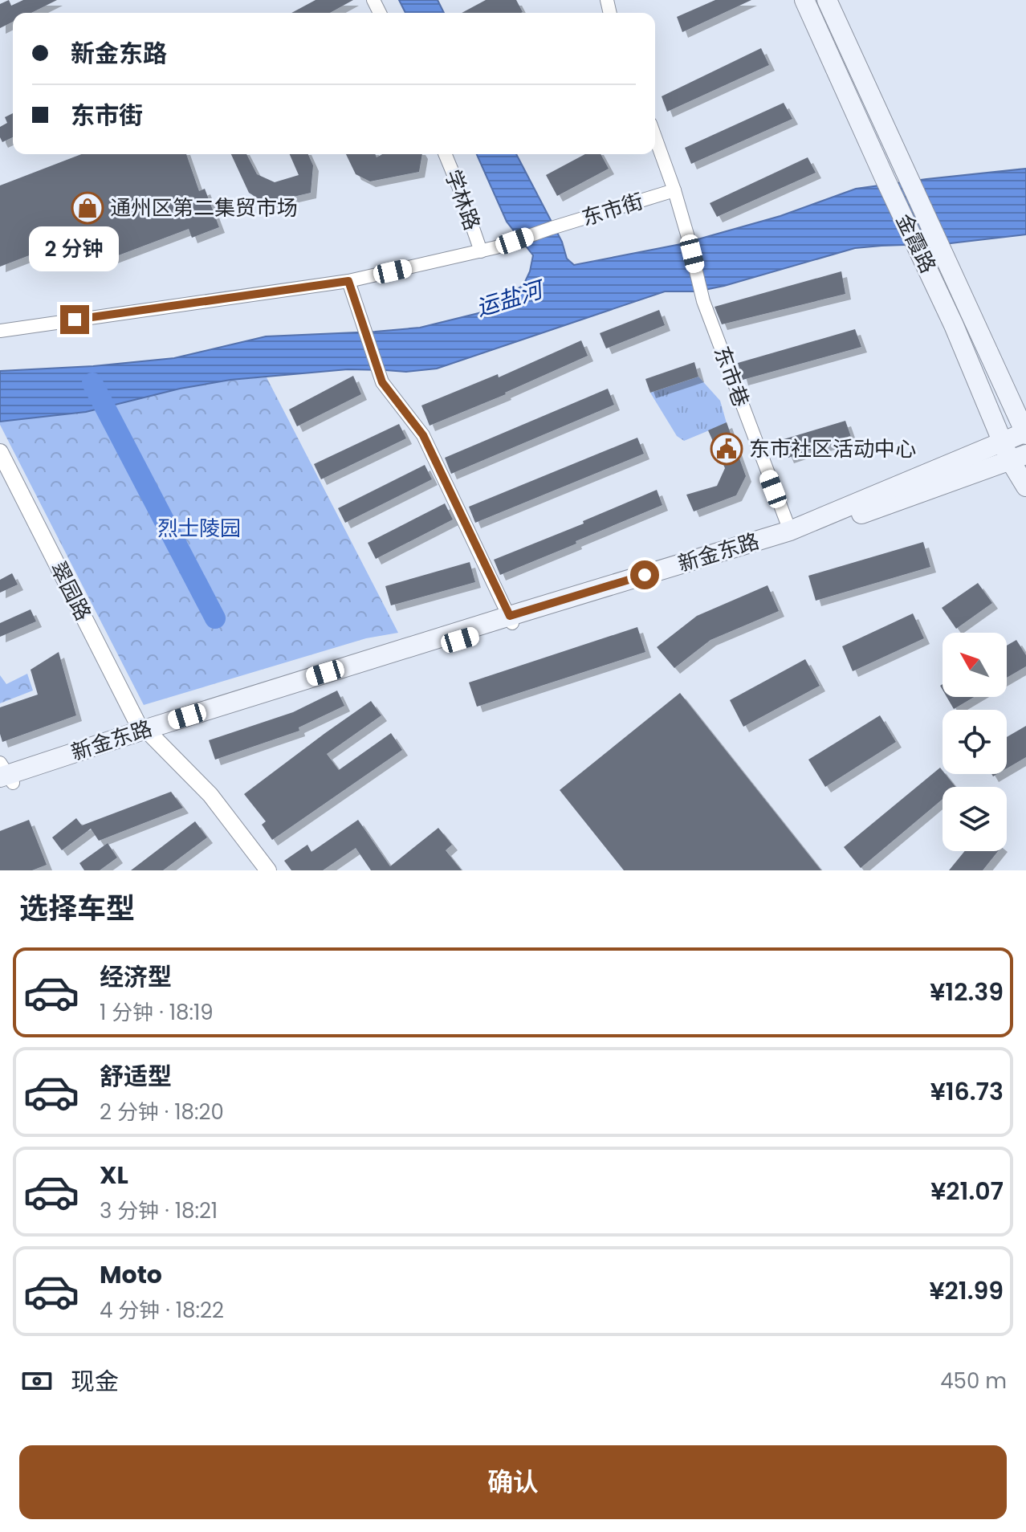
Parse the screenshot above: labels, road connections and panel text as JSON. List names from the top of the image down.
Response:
{
  "streets": {
    "main road": ["金霞路", "新金东路"],
    "street": [
      "学林路",
      "东市街",
      "东市巷",
      "翠园路"
    ]
  },
  "crossings": [
    ["学林路", "东市街"],
    ["东市街", "东市巷"],
    ["金霞路", "新金东路"],
    ["东市巷", "新金东路"],
    ["新金东路", "翠园路"]
  ],
  "water": ["运盐河"],
  "parks": ["烈士陵园"],
  "places": {
    "shop": ["通州区第二集贸市场"],
    "public building": ["东市社区活动中心"]
  },
  "north": "top left",
  "page": {
    "banner": ["新金东路", "东市街"],
    "bubble": "2 分钟",
    "heading": "选择车型",
    "list": [
      {
        "name": "经济型",
        "note": "1 分钟 · 18:19",
        "value": "¥12.39"
      },
      {
        "name": "舒适型",
        "note": "2 分钟 · 18:20",
        "value": "¥16.73"
      },
      {
        "name": "XL",
        "note": "3 分钟 · 18:21",
        "value": "¥21.07"
      },
      {
        "name": "Moto",
        "note": "4 分钟 · 18:22",
        "value": "¥21.99"
      }
    ],
    "pay": ["现金", "450 m"],
    "buttons": "确认"
  }
}
